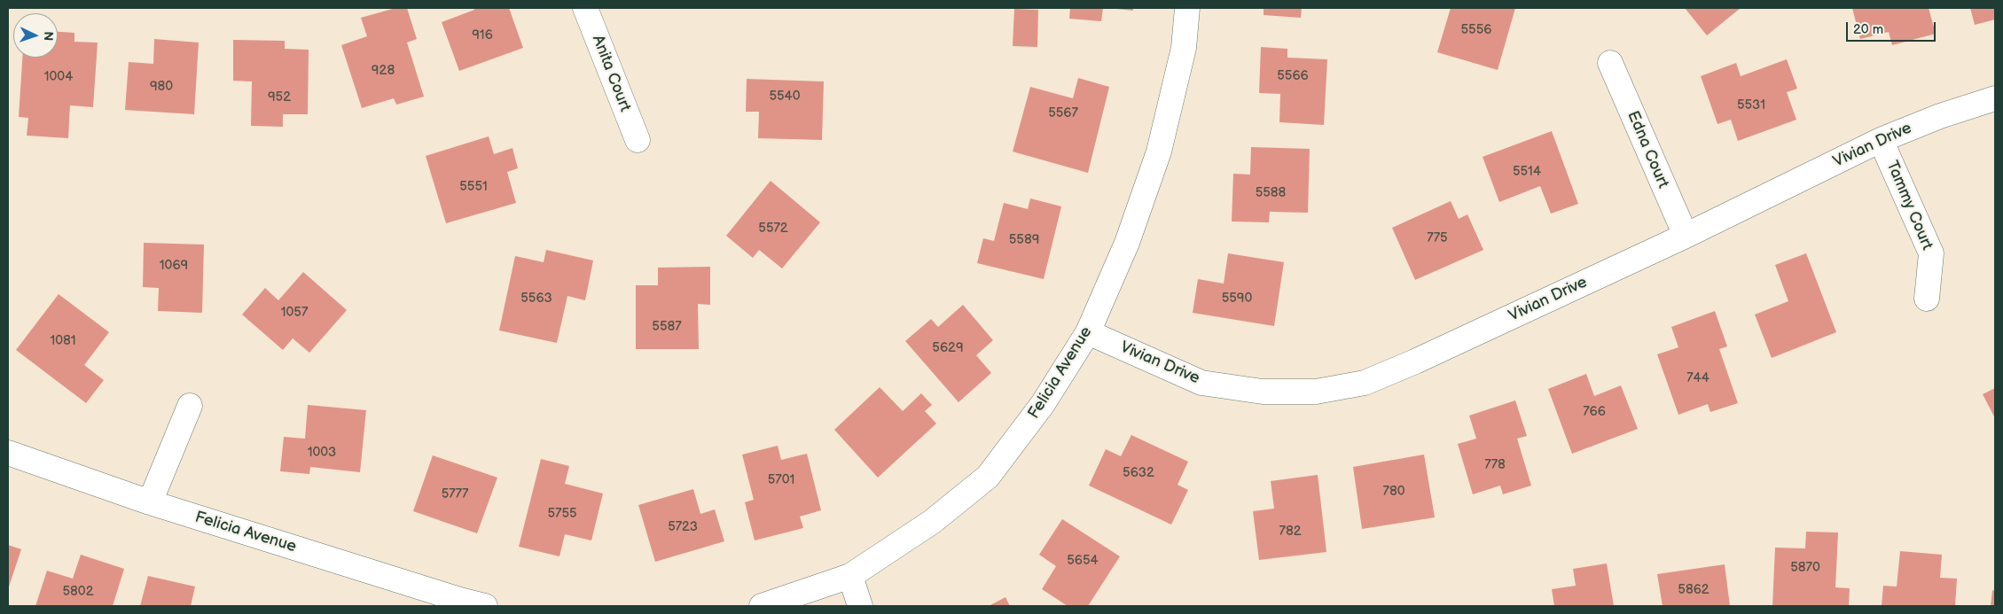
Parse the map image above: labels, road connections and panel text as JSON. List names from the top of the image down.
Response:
{
  "streets": {
    "street": [
      "Anita Court",
      "Vivian Drive",
      "Edna Court",
      "Tammy Court",
      "Felicia Avenue"
    ]
  },
  "crossings": [
    ["Vivian Drive", "Edna Court"],
    ["Vivian Drive", "Tammy Court"],
    ["Vivian Drive", "Felicia Avenue"]
  ],
  "house_numbers": [
    "5556",
    "916",
    "928",
    "5566",
    "1004",
    "980",
    "5540",
    "952",
    "5531",
    "5567",
    "5514",
    "5551",
    "5588",
    "5572",
    "775",
    "5589",
    "1069",
    "5563",
    "5590",
    "1057",
    "5587",
    "1081",
    "5629",
    "744",
    "766",
    "1003",
    "778",
    "5632",
    "5701",
    "780",
    "5777",
    "5755",
    "5723",
    "782",
    "5654",
    "5870",
    "5862",
    "5802"
  ],
  "scale_bar": "20 m",
  "north": "right"
}
